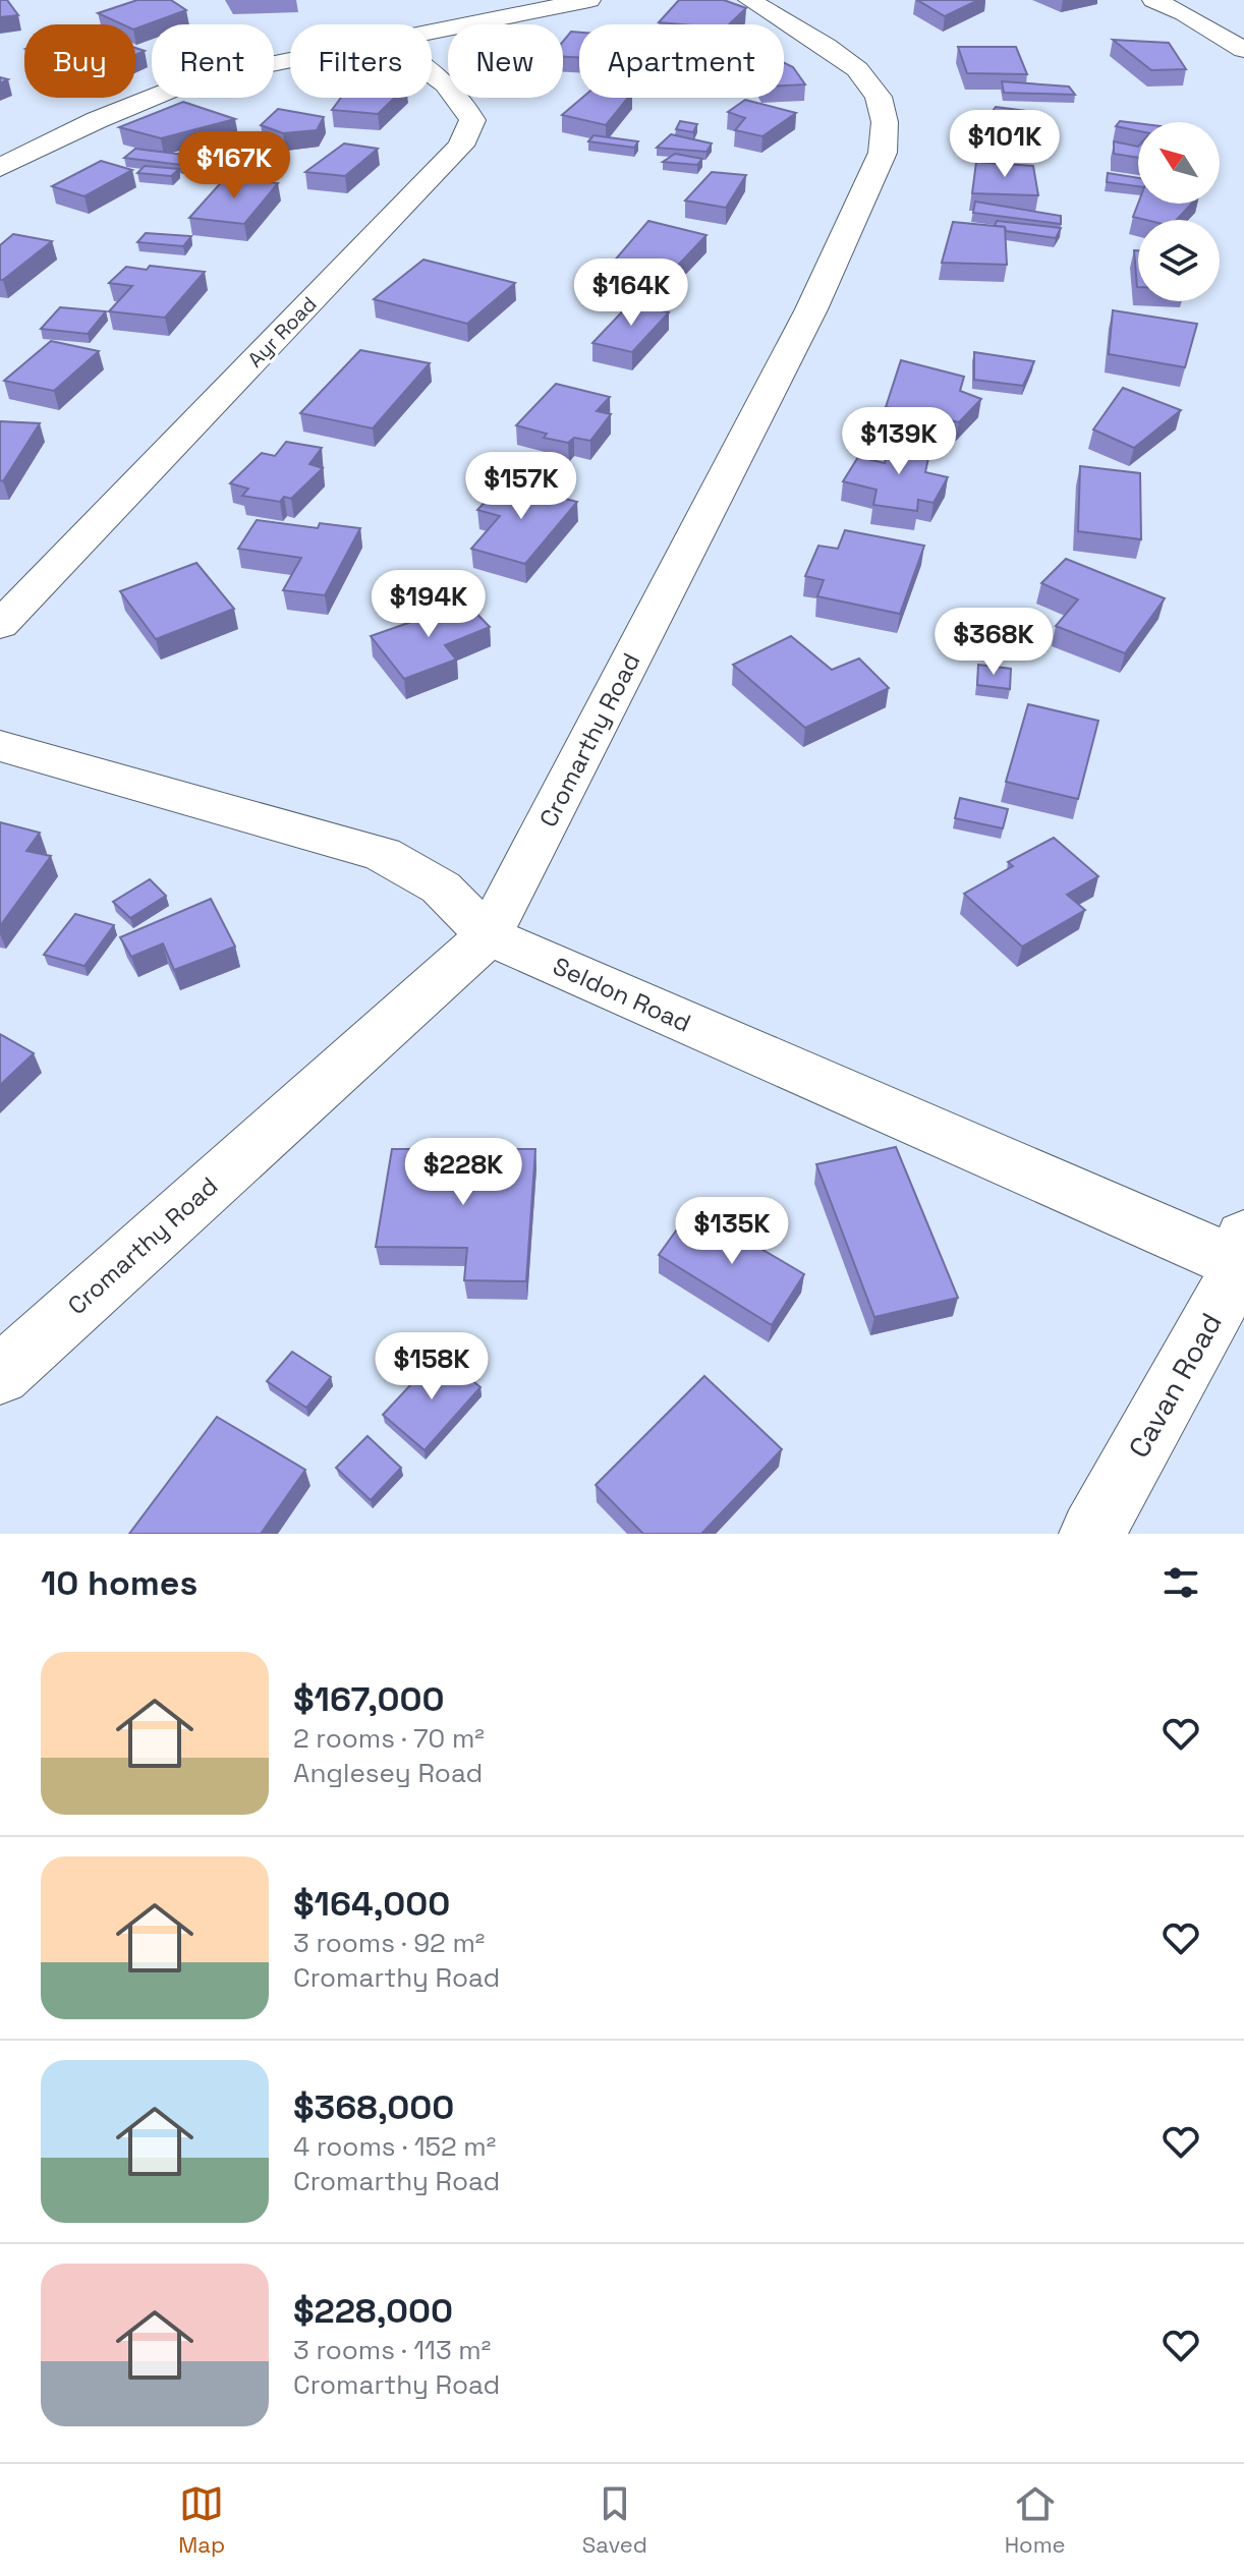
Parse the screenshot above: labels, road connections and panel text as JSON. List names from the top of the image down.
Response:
{
  "streets": {
    "street": [
      "Ayr Road",
      "Cromarthy Road",
      "Seldon Road",
      "Cavan Road"
    ]
  },
  "crossings": [
    ["Cromarthy Road", "Seldon Road"],
    ["Seldon Road", "Cavan Road"]
  ],
  "north": "top left",
  "page": {
    "chip": [
      "Buy",
      "Rent",
      "Filters",
      "New",
      "Apartment"
    ],
    "price": [
      "$101K",
      "$167K",
      "$164K",
      "$139K",
      "$157K",
      "$194K",
      "$368K",
      "$228K",
      "$135K",
      "$158K"
    ],
    "heading": "10 homes",
    "list": [
      {
        "name": "$167,000",
        "note": "2 rooms · 70 m² · Anglesey Road"
      },
      {
        "name": "$164,000",
        "note": "3 rooms · 92 m² · Cromarthy Road"
      },
      {
        "name": "$368,000",
        "note": "4 rooms · 152 m² · Cromarthy Road"
      },
      {
        "name": "$228,000",
        "note": "3 rooms · 113 m² · Cromarthy Road"
      }
    ],
    "tabs": ["Map", "Saved", "Home"]
  }
}
